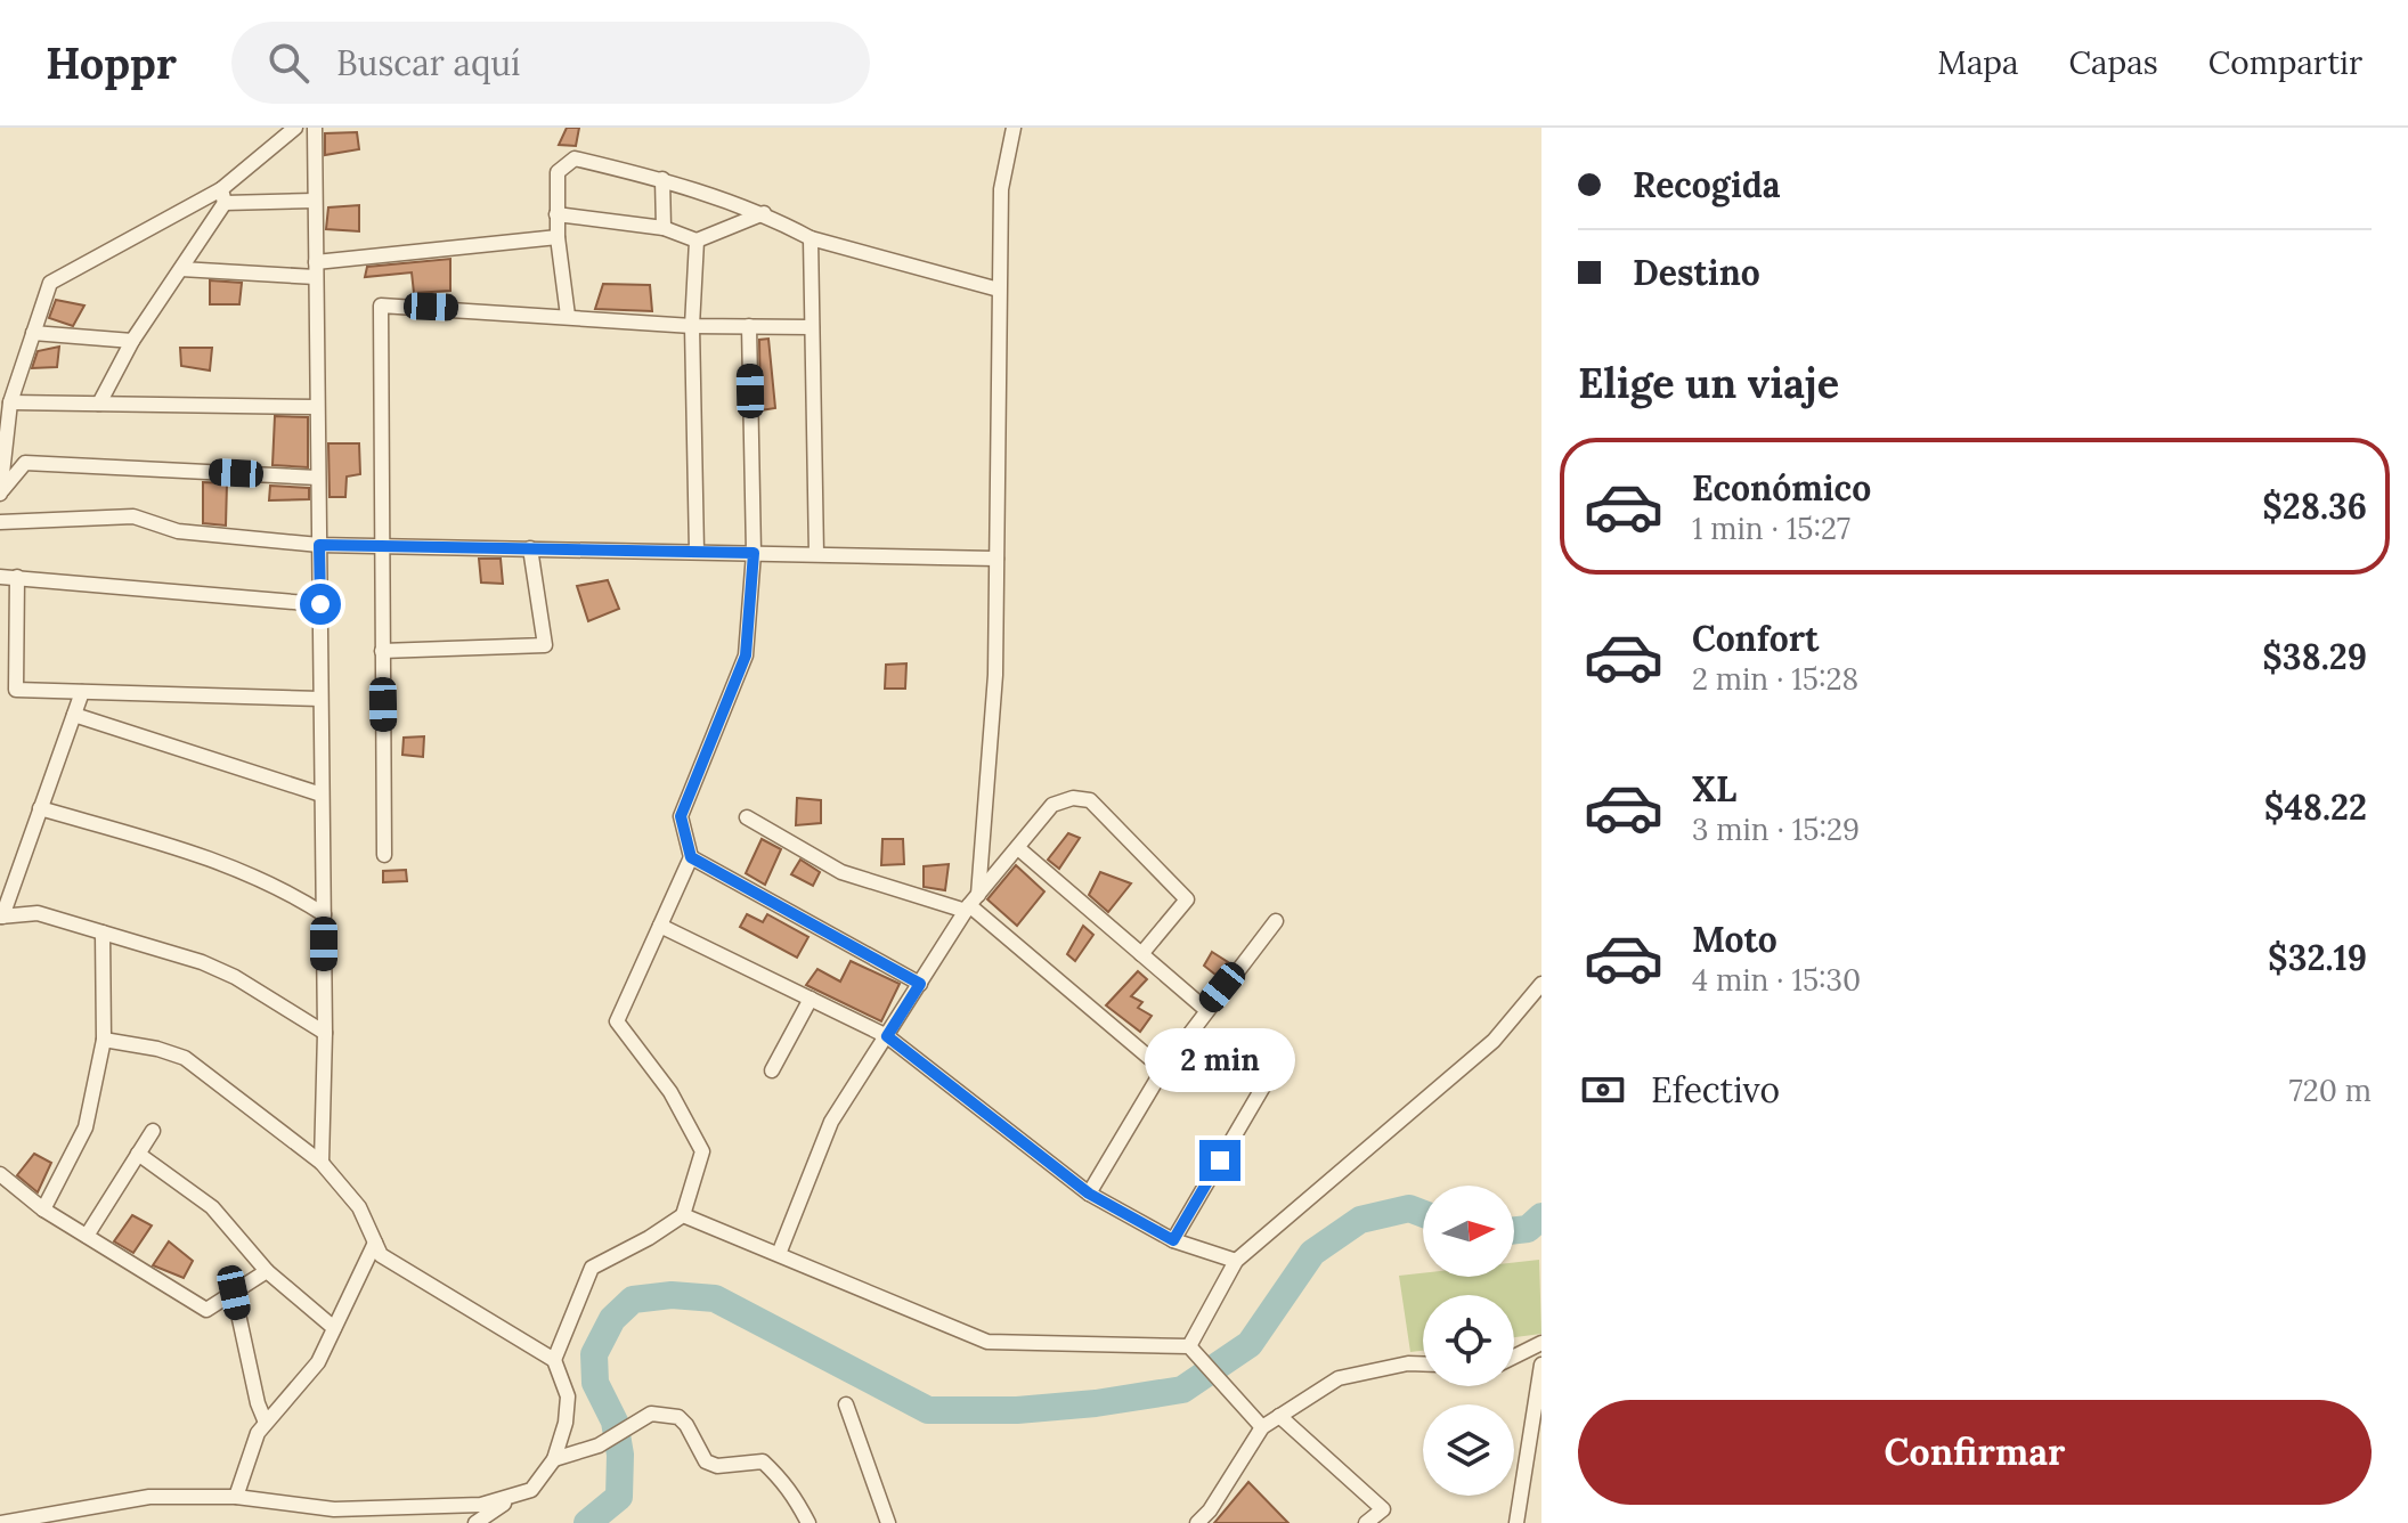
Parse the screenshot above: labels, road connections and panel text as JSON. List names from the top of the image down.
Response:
{
  "north": "right",
  "page": {
    "header": "Hoppr",
    "search": "Buscar aquí",
    "nav": ["Mapa", "Capas", "Compartir"],
    "banner": ["Recogida", "Destino"],
    "heading": "Elige un viaje",
    "list": [
      {
        "name": "Económico",
        "note": "1 min · 15:27",
        "value": "$28.36"
      },
      {
        "name": "Confort",
        "note": "2 min · 15:28",
        "value": "$38.29"
      },
      {
        "name": "XL",
        "note": "3 min · 15:29",
        "value": "$48.22"
      },
      {
        "name": "Moto",
        "note": "4 min · 15:30",
        "value": "$32.19"
      }
    ],
    "bubble": "2 min",
    "pay": ["Efectivo", "720 m"],
    "buttons": "Confirmar"
  }
}
